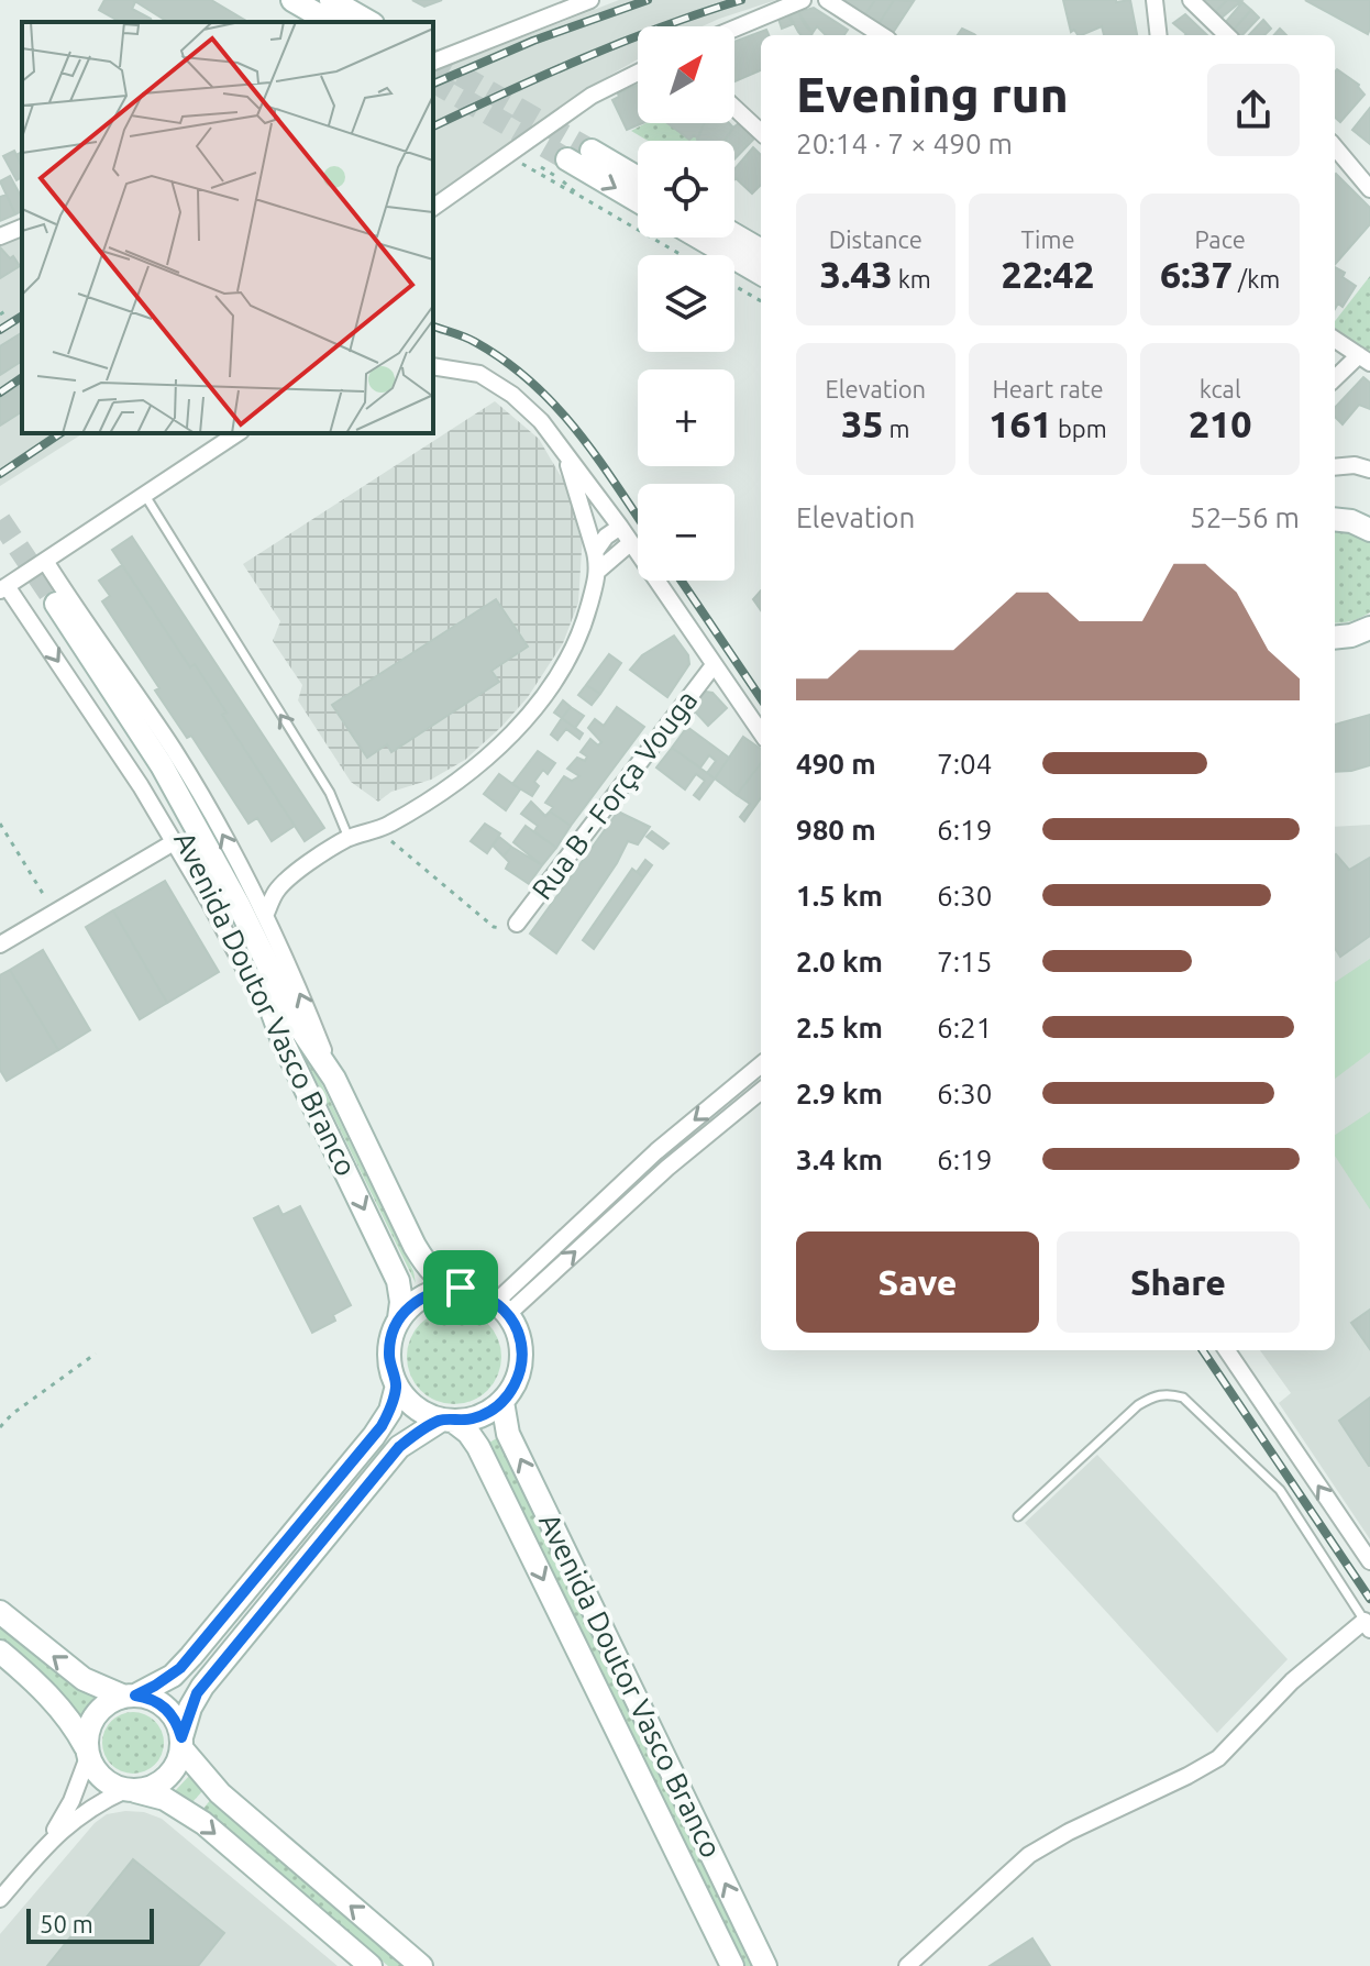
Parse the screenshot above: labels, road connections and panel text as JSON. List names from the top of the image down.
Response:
{
  "streets": {
    "main road": ["Avenida Doutor Vasco Branco"],
    "street": ["Rua B - Força Vouga"]
  },
  "scale_bar": "50 m",
  "north": "top right",
  "page": {
    "map_buttons": ["+", "−"],
    "heading": ["Evening run", "20:14 · 7 × 490 m"],
    "stats": [
      ["Distance", "3.43 km"],
      ["Time", "22:42"],
      ["Pace", "6:37 /km"],
      ["Elevation", "35 m"],
      ["Heart rate", "161 bpm"],
      ["kcal", "210"]
    ],
    "chart": ["Elevation", "52–56 m"],
    "list": [
      {
        "name": "490 m",
        "note": "7:04"
      },
      {
        "name": "980 m",
        "note": "6:19"
      },
      {
        "name": "1.5 km",
        "note": "6:30"
      },
      {
        "name": "2.0 km",
        "note": "7:15"
      },
      {
        "name": "2.5 km",
        "note": "6:21"
      },
      {
        "name": "2.9 km",
        "note": "6:30"
      },
      {
        "name": "3.4 km",
        "note": "6:19"
      }
    ],
    "buttons": ["Save", "Share"],
    "scale": "50 m"
  }
}
